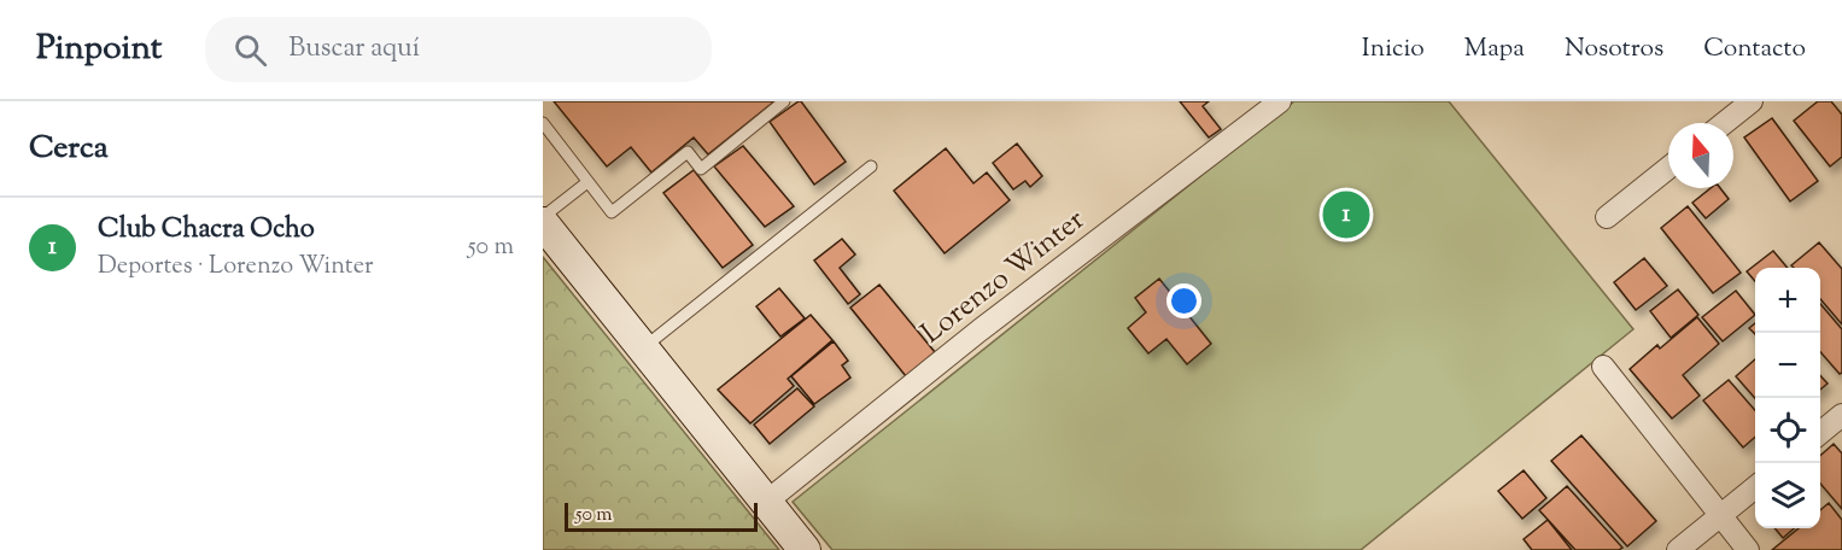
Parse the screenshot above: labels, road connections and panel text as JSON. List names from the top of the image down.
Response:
{
  "streets": {
    "street": ["Lorenzo Winter"]
  },
  "scale_bar": "50 m",
  "north": "top",
  "page": {
    "header": "Pinpoint",
    "search": "Buscar aquí",
    "nav": [
      "Inicio",
      "Mapa",
      "Nosotros",
      "Contacto"
    ],
    "heading": "Cerca",
    "pins": "1",
    "list": [
      {
        "mark": "1",
        "name": "Club Chacra Ocho",
        "note": "Deportes · Lorenzo Winter",
        "value": "50 m"
      }
    ],
    "map_buttons": ["+", "−"],
    "scale": "50 m"
  }
}
